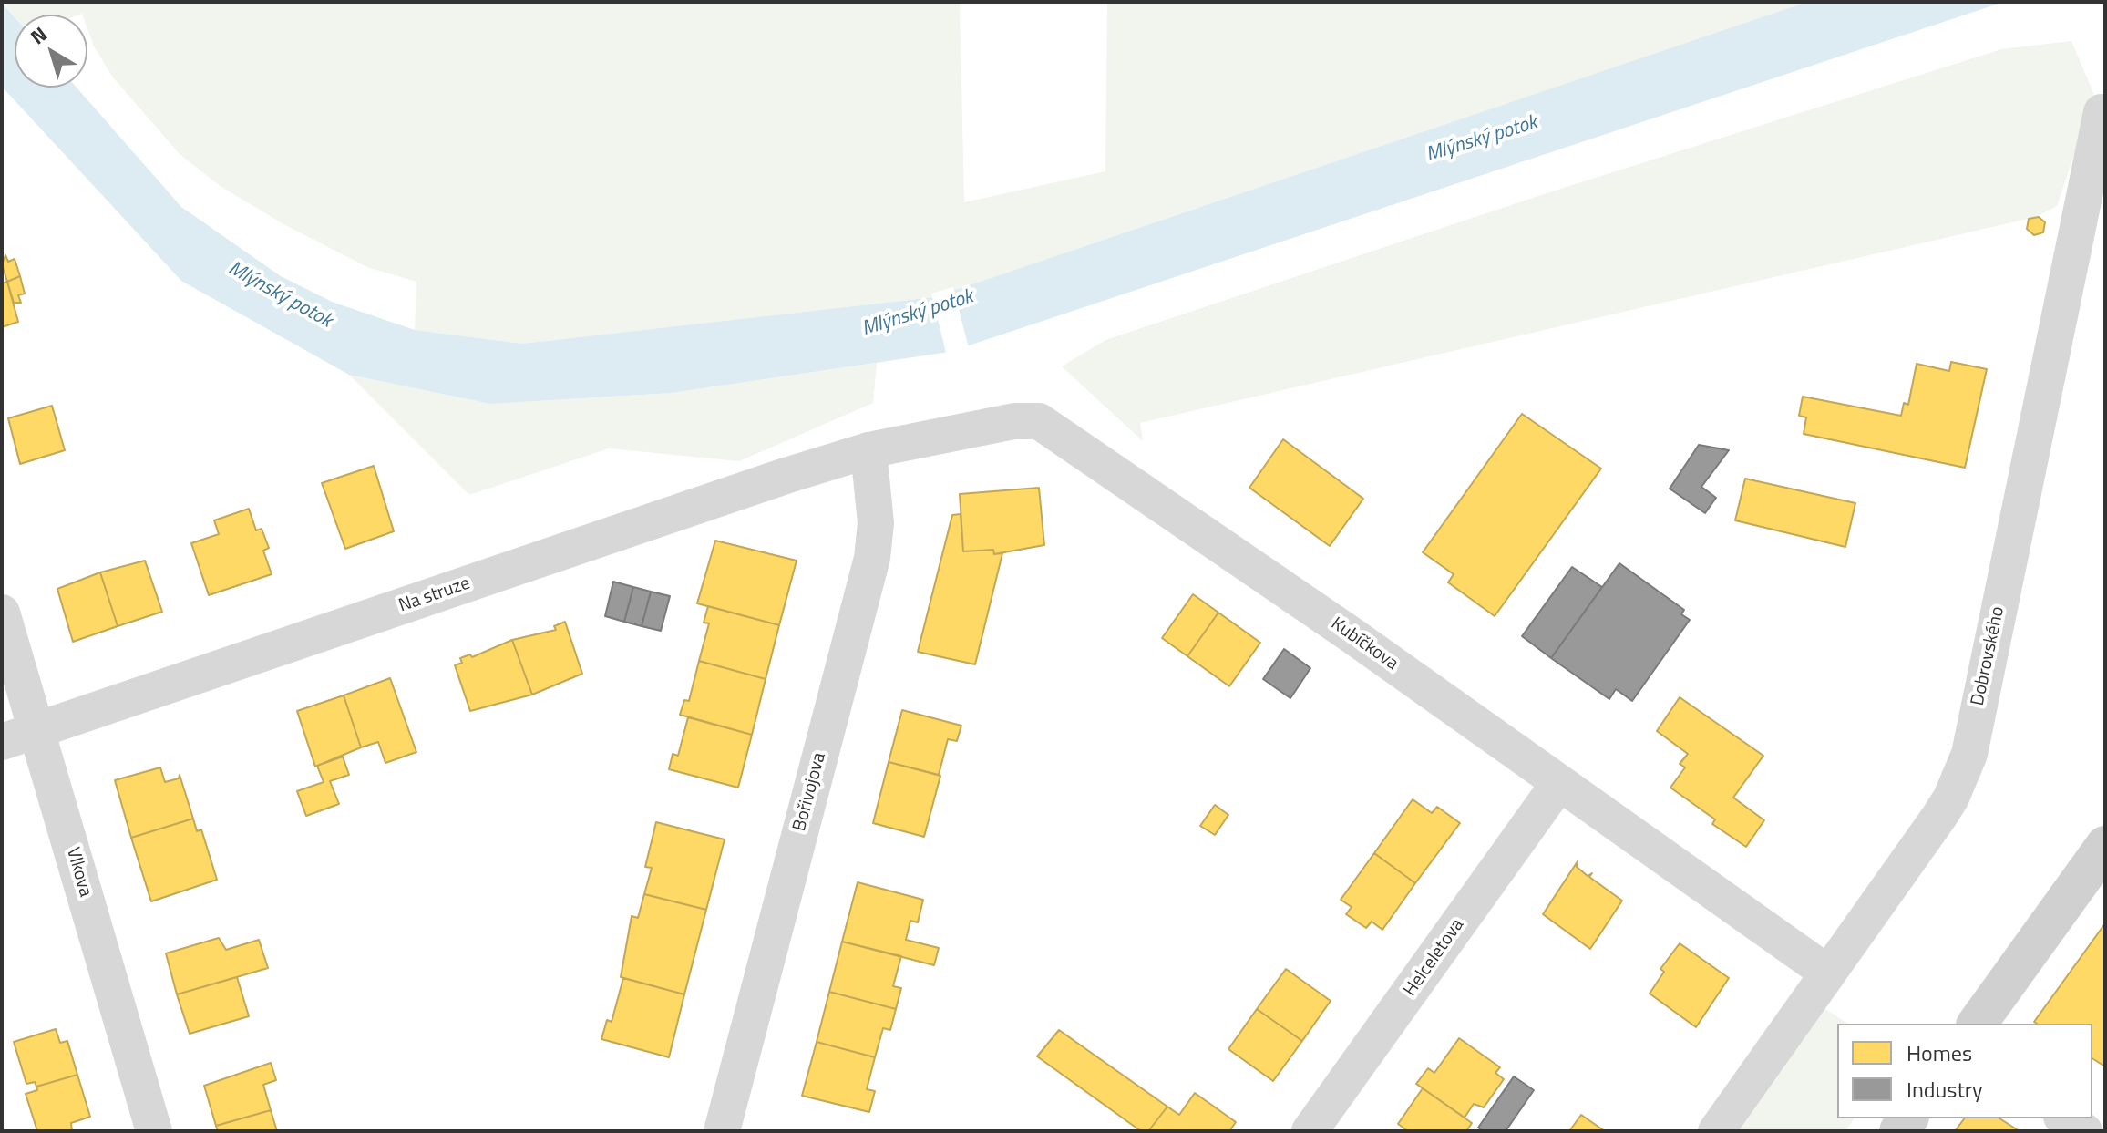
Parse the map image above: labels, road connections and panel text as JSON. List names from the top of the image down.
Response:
{
  "streets": {
    "street": [
      "Na struze",
      "Kubíčkova",
      "Dobrovského",
      "Bořivojova",
      "Vlkova",
      "Helceletova"
    ]
  },
  "crossings": [
    ["Na struze", "Kubíčkova"],
    ["Na struze", "Bořivojova"],
    ["Na struze", "Vlkova"],
    ["Kubíčkova", "Dobrovského"],
    ["Kubíčkova", "Bořivojova"],
    ["Kubíčkova", "Helceletova"]
  ],
  "water": ["Mlýnský potok"],
  "legend": ["Homes", "Industry"],
  "north": "top left"
}
